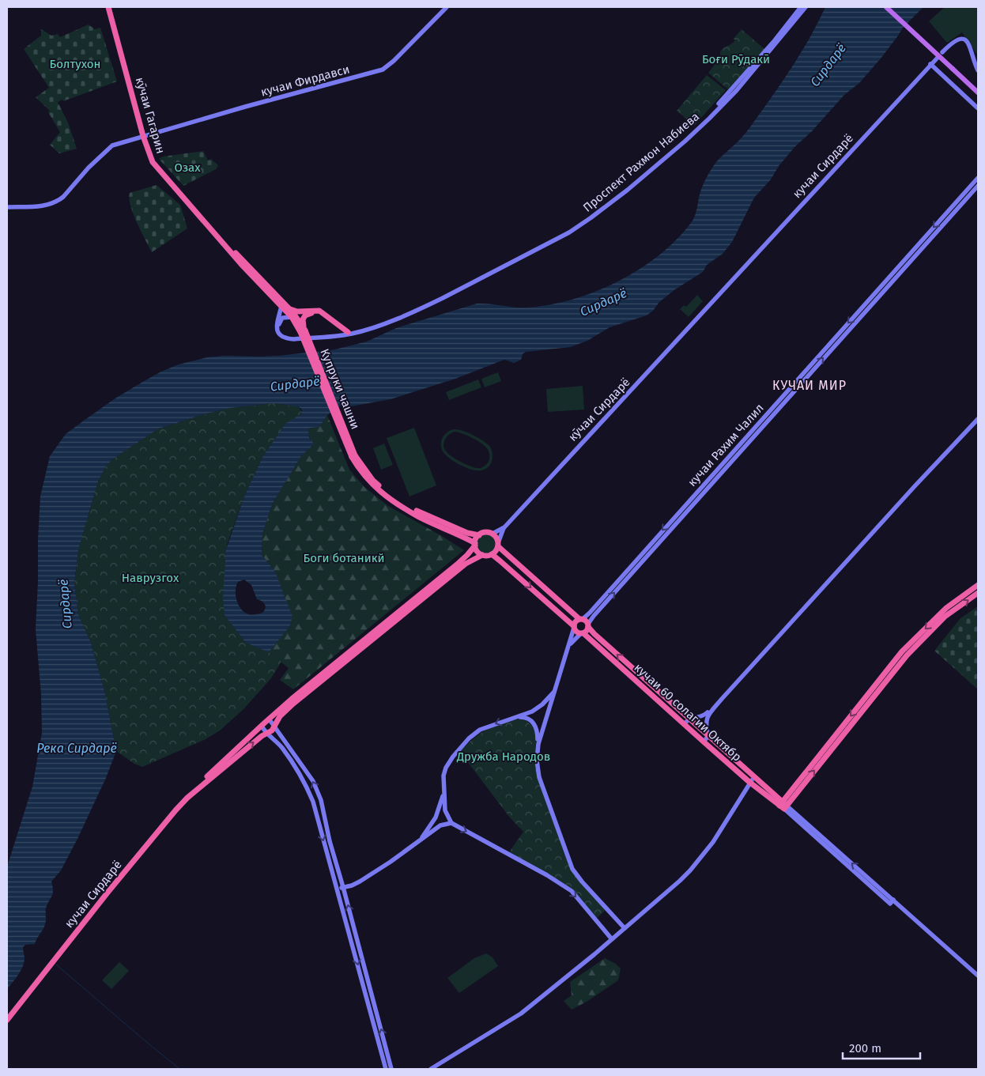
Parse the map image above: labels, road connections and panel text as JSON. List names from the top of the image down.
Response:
{
  "streets": {
    "highway": [
      "кӯчаи Гагарин",
      "кучаи Сирдарё",
      "Купруки чашни",
      "кучаи 60 солагии Октябр"
    ],
    "main road": [
      "кучаи Фирдавси",
      "Проспект Рахмон Набиева",
      "кӯчаи Сирдарё",
      "кучаи Рахим Чалил"
    ]
  },
  "crossings": [
    ["кучаи Фирдавси", "кӯчаи Гагарин"],
    ["кӯчаи Гагарин", "Купруки чашни"],
    ["кучаи Сирдарё", "кӯчаи Сирдарё"],
    ["кучаи Рахим Чалил", "кучаи 60 солагии Октябр"]
  ],
  "districts": ["КУЧАИ МИР"],
  "water": ["Сирдарё", "Река Сирдарё"],
  "parks": [
    "Боғи Рӯдакӣ",
    "Болтухон",
    "Озах",
    "Боги ботаникй",
    "Наврузгох",
    "Дружба Народов"
  ],
  "scale_bar": "200 m"
}
